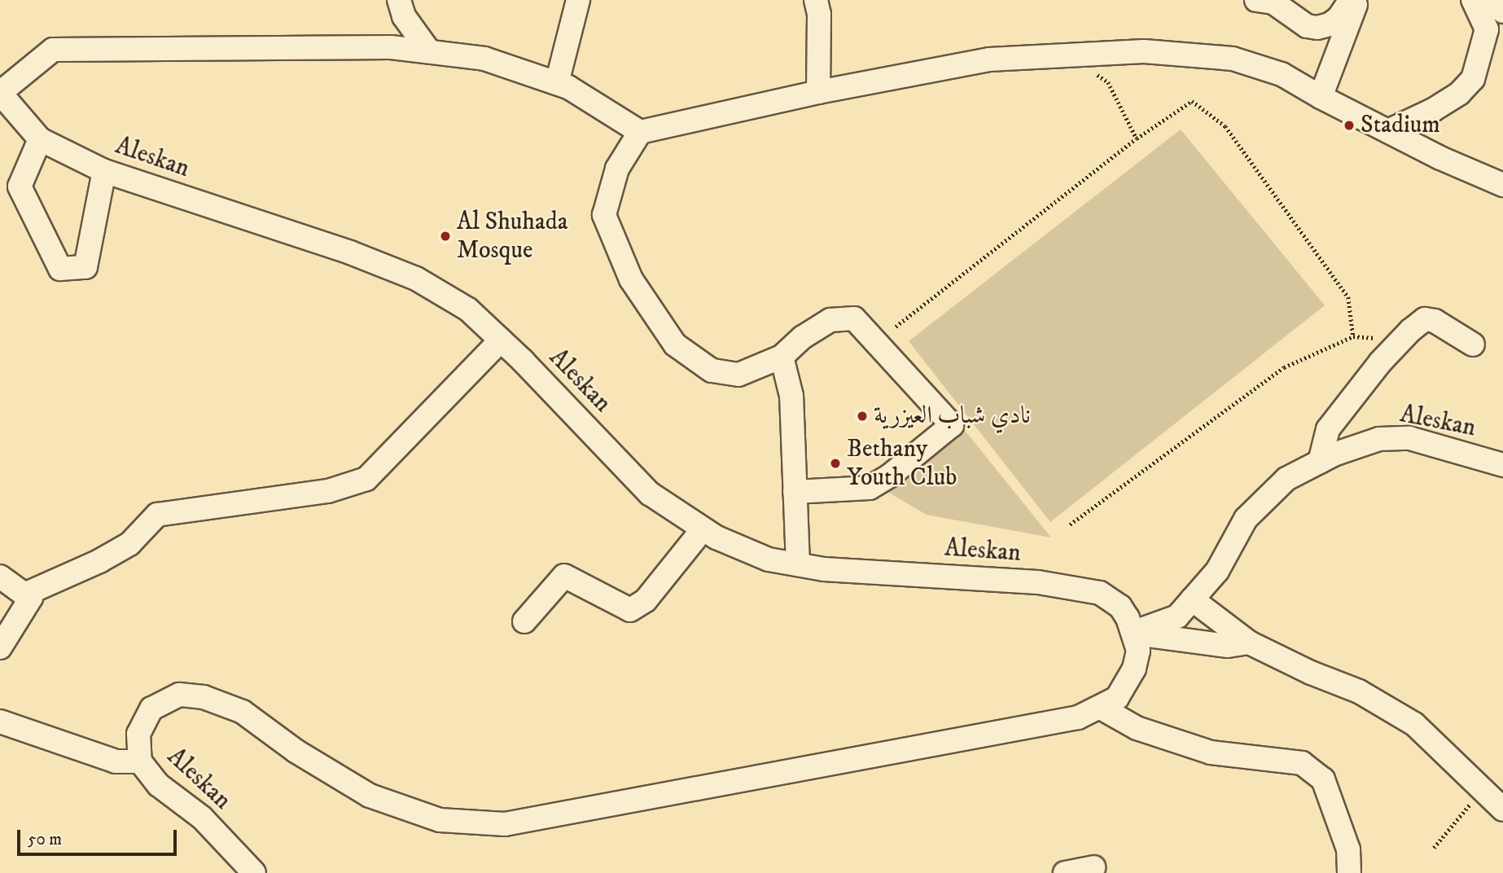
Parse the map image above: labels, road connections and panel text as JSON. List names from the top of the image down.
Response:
{
  "streets": {
    "street": ["Aleskan"]
  },
  "places": [
    "Stadium",
    "Al Shuhada Mosque",
    "نادي شباب العيزرية",
    "Bethany Youth Club"
  ],
  "scale_bar": "50 m"
}
